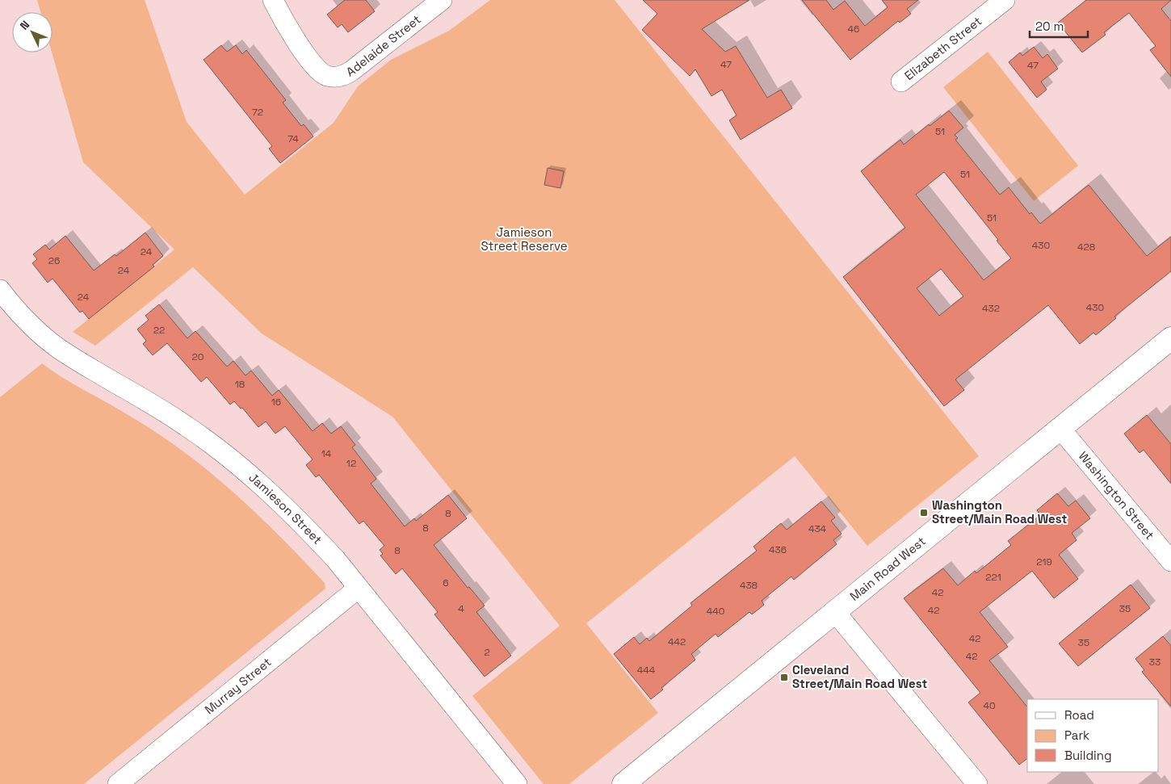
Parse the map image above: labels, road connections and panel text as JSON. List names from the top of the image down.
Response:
{
  "streets": {
    "main road": ["Main Road West"],
    "street": [
      "Adelaide Street",
      "Elizabeth Street",
      "Washington Street",
      "Jamieson Street",
      "Murray Street"
    ]
  },
  "crossings": [
    ["Washington Street", "Main Road West"],
    ["Jamieson Street", "Murray Street"]
  ],
  "parks": ["Jamieson Street Reserve"],
  "places": {
    "transit": ["Washington Street/Main Road West", "Cleveland Street/Main Road West"]
  },
  "house_numbers": [
    "46",
    "47",
    "47",
    "72",
    "51",
    "74",
    "51",
    "51",
    "430",
    "428",
    "24",
    "26",
    "24",
    "24",
    "430",
    "432",
    "22",
    "20",
    "18",
    "16",
    "14",
    "12",
    "8",
    "8",
    "434",
    "436",
    "8",
    "219",
    "221",
    "6",
    "438",
    "42",
    "4",
    "35",
    "42",
    "440",
    "42",
    "442",
    "35",
    "2",
    "42",
    "33",
    "444",
    "40"
  ],
  "legend": ["Road", "Park", "Building"],
  "scale_bar": "20 m",
  "north": "top left"
}
